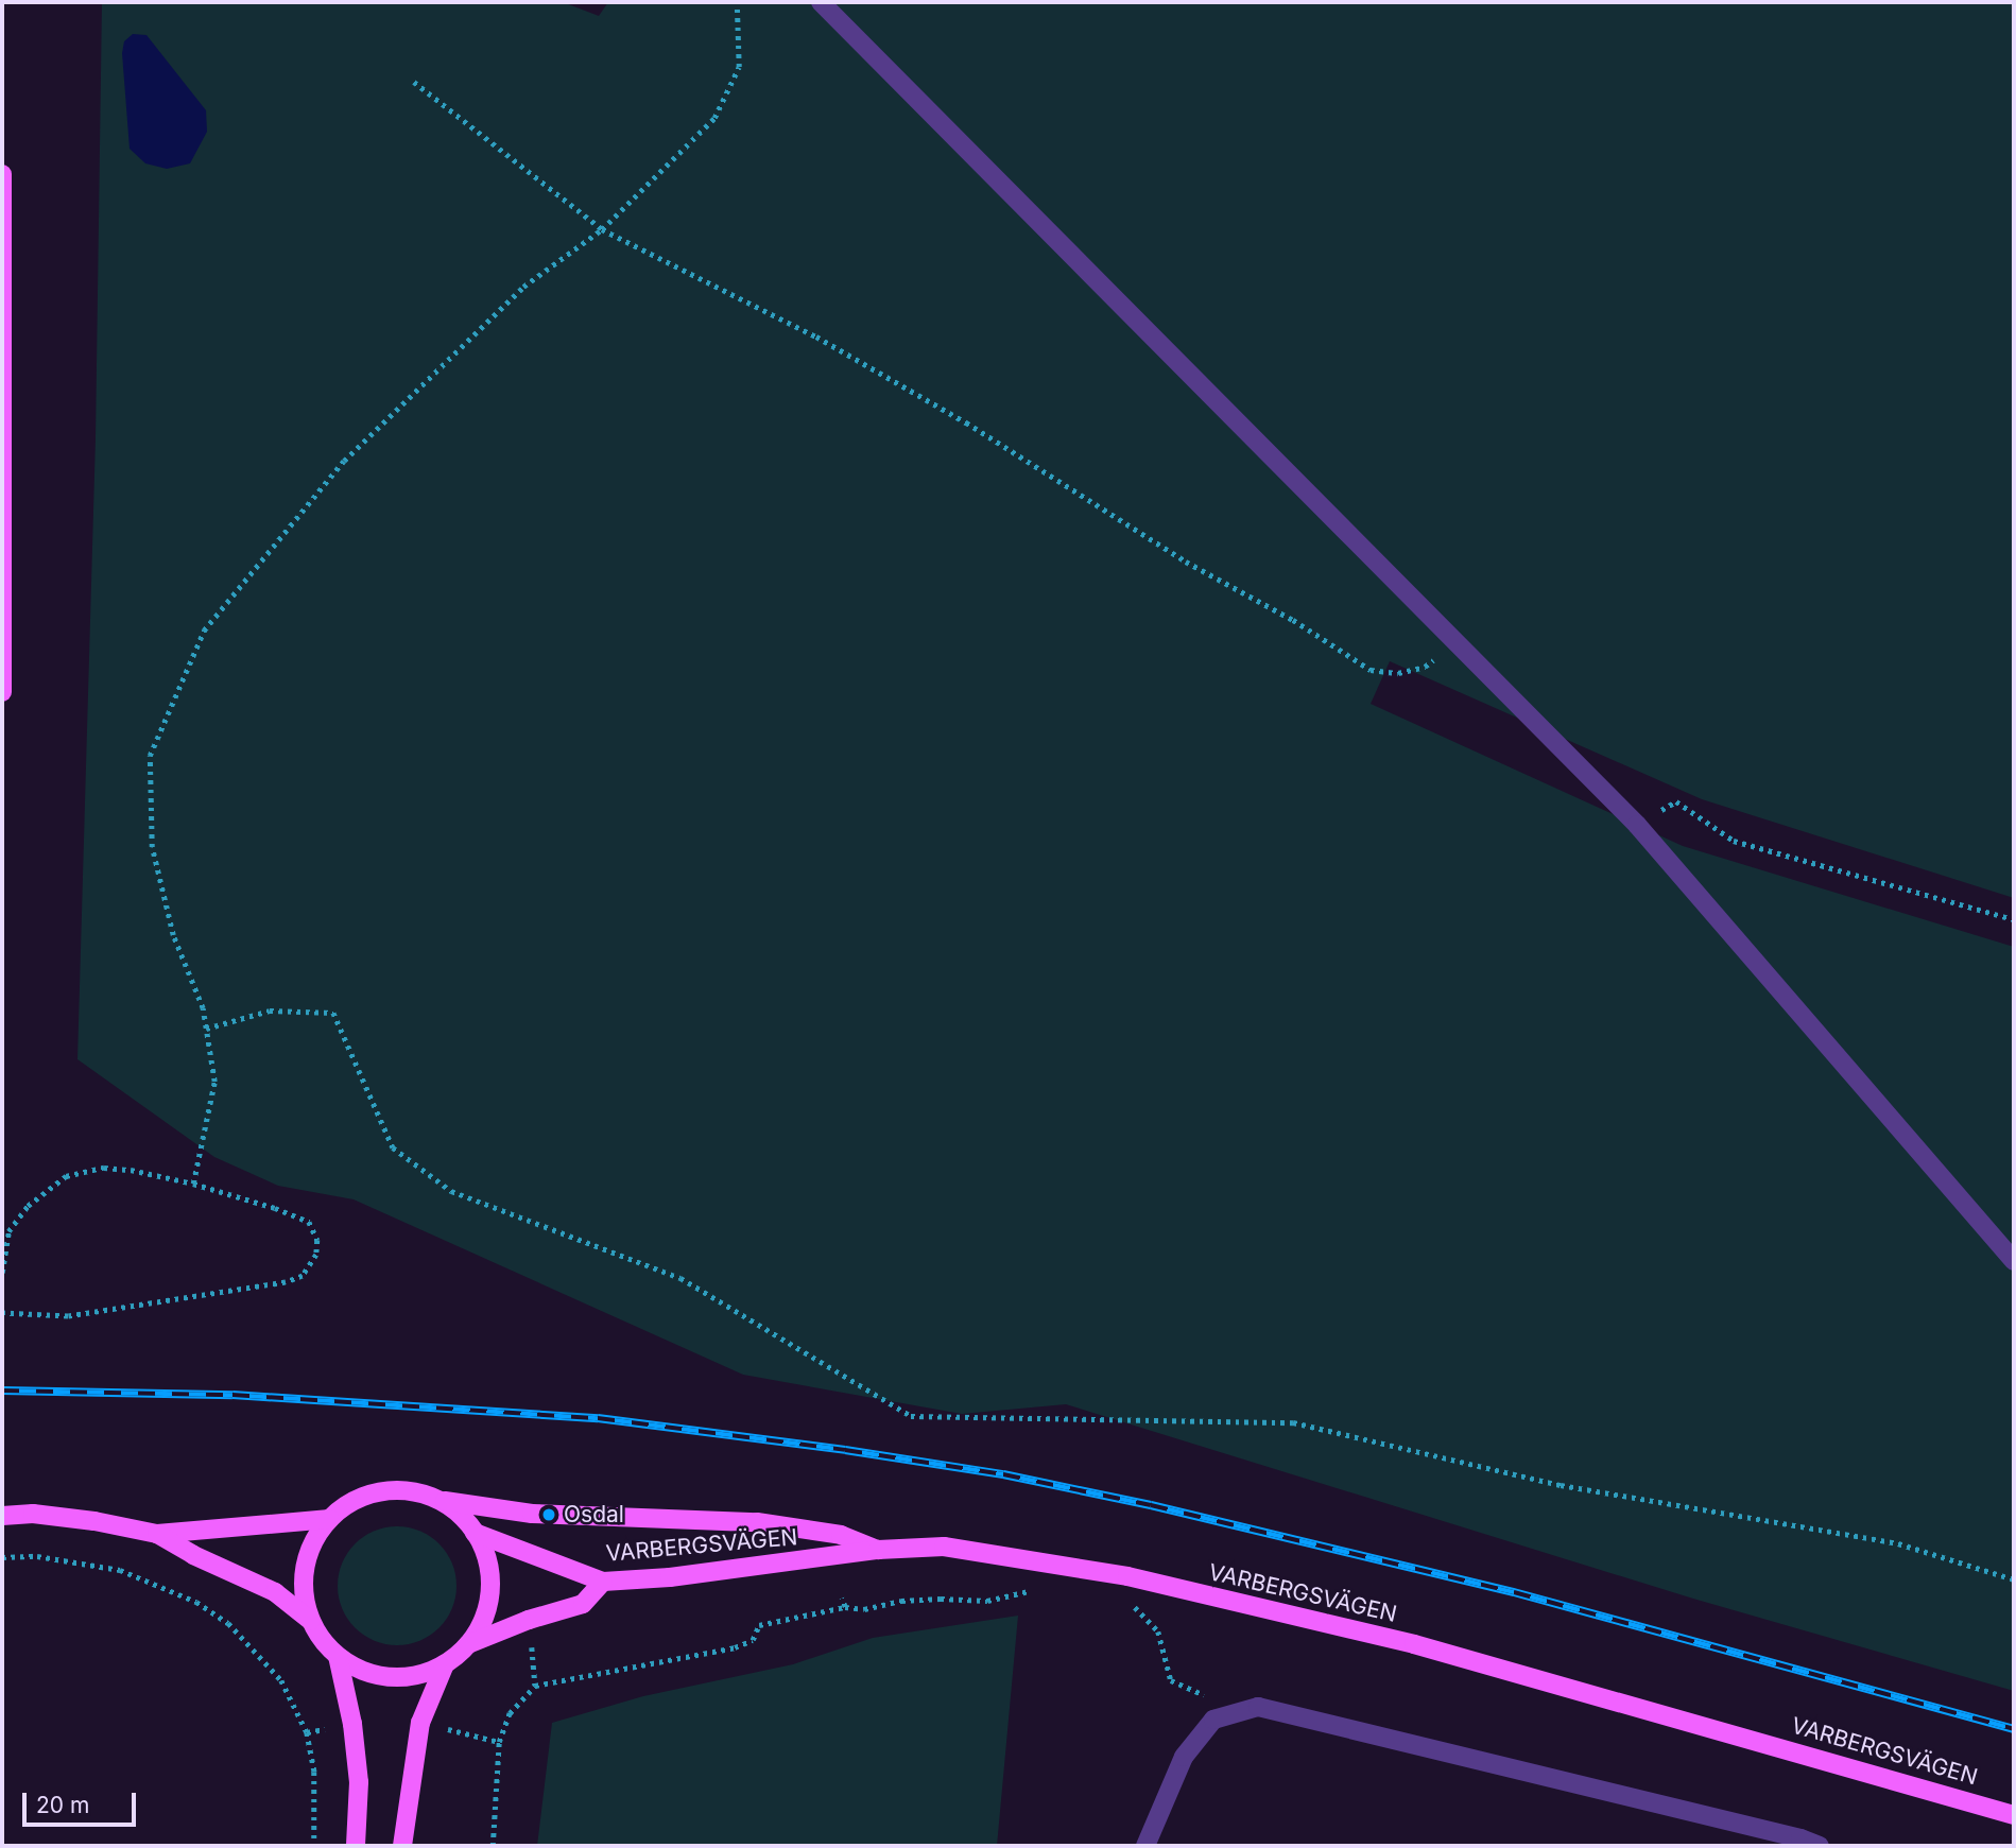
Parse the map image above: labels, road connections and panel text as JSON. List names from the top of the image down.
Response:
{
  "streets": {
    "main road": ["VARBERGSVÄGEN"]
  },
  "places": ["Osdal"],
  "scale_bar": "20 m"
}
